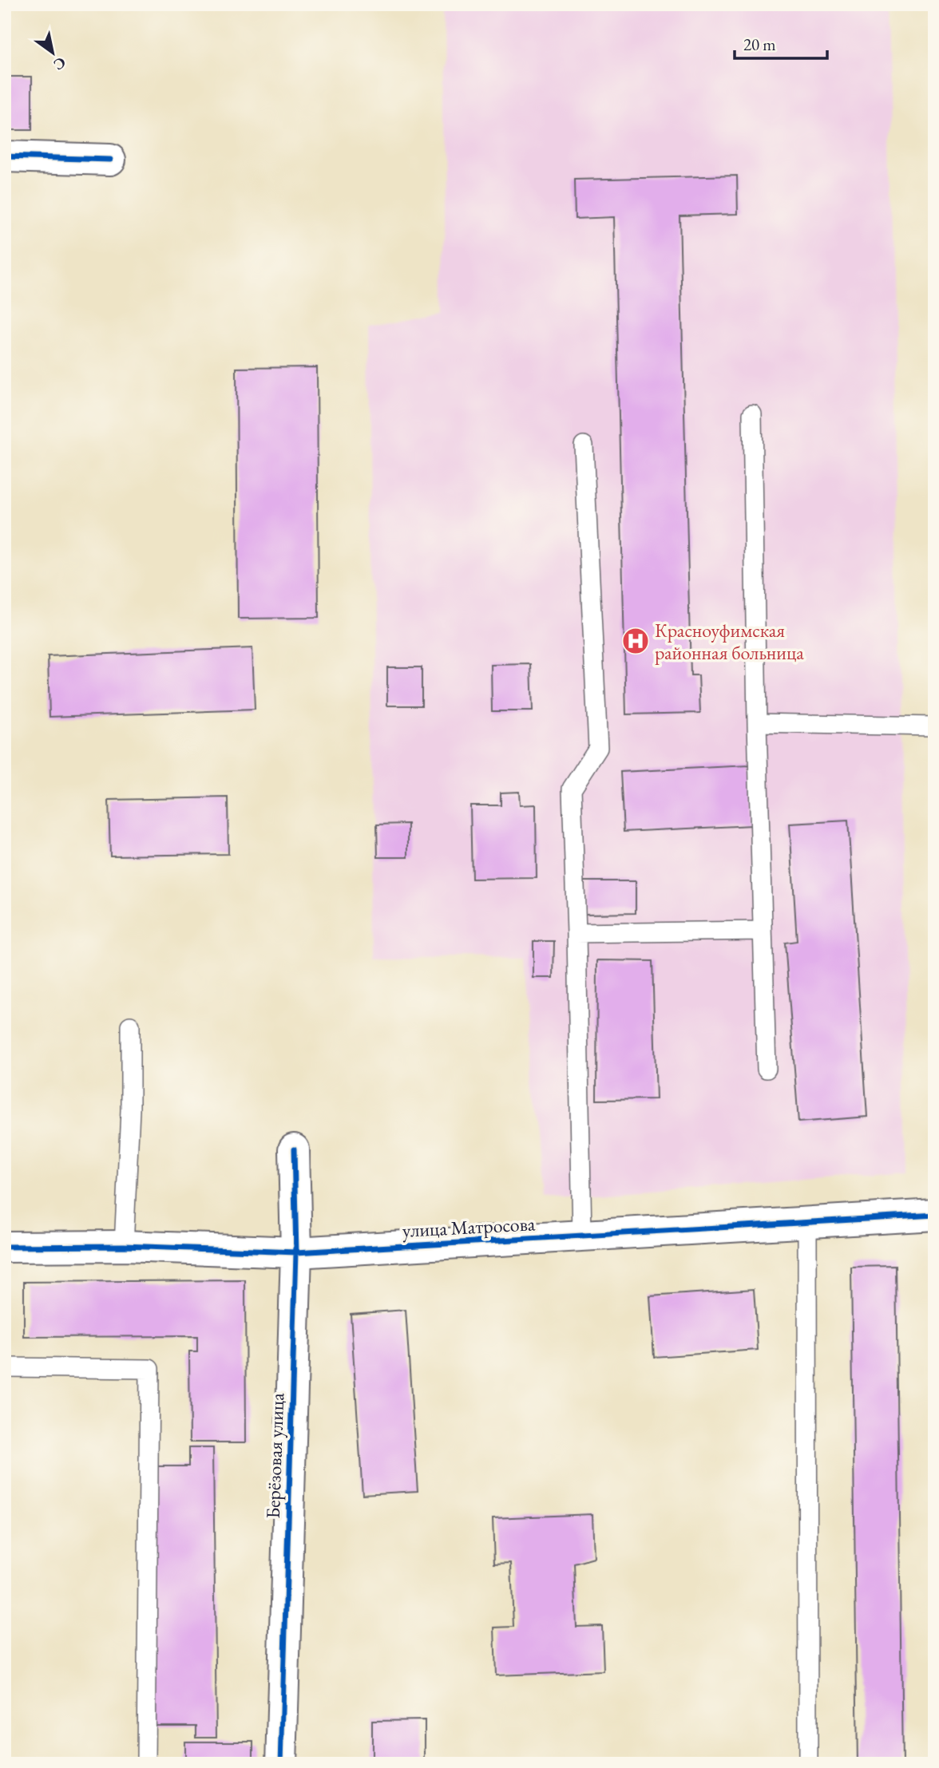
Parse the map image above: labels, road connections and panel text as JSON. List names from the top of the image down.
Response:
{
  "streets": {
    "street": ["улица Матросова", "Берёзовая улица"]
  },
  "crossings": [
    ["улица Матросова", "Берёзовая улица"]
  ],
  "places": {
    "hospital": ["Красноуфимская районная больница"]
  },
  "scale_bar": "20 m",
  "north": "bottom right"
}
